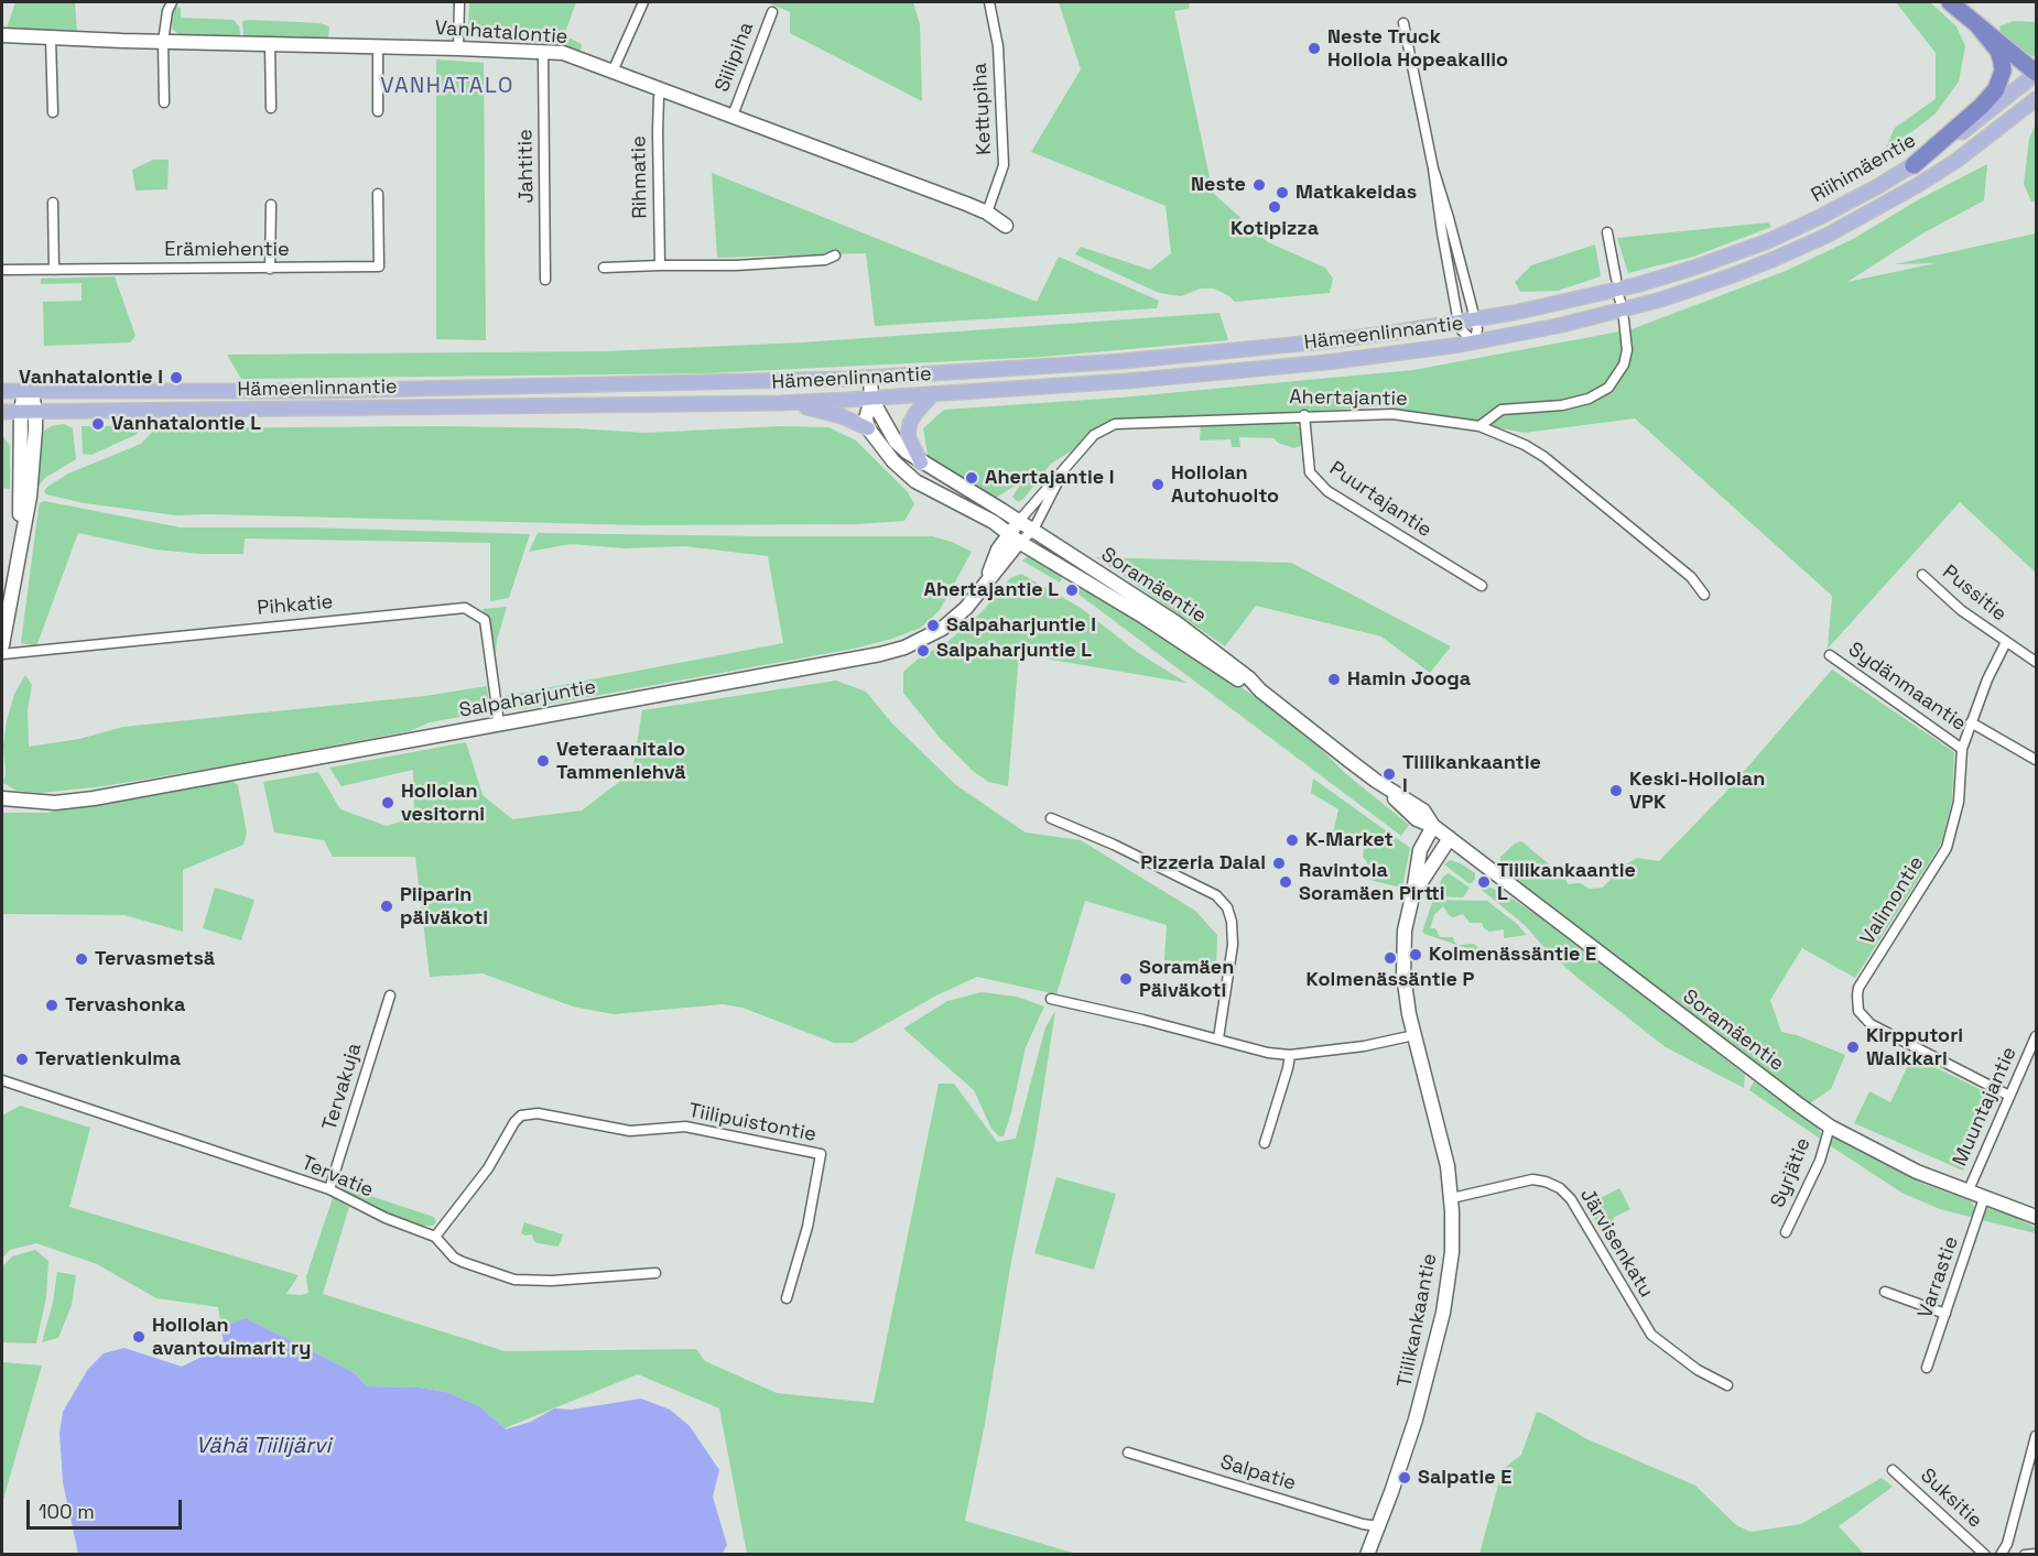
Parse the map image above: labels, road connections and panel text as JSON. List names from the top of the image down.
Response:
{
  "streets": {
    "main road": ["Riihimäentie", "Hämeenlinnantie"],
    "street": [
      "Vanhatalontie",
      "Siilipiha",
      "Kettupiha",
      "Jahtitie",
      "Rihmatie",
      "Erämiehentie",
      "Ahertajantie",
      "Puurtajantie",
      "Soramäentie",
      "Pussitie",
      "Pihkatie",
      "Sydänmaantie",
      "Salpaharjuntie",
      "Valimontie",
      "Tervakuja",
      "Muuntajantie",
      "Tiilipuistontie",
      "Syrjätie",
      "Tervatie",
      "Järvisenkatu",
      "Varrastie",
      "Tiilikankaantie",
      "Salpatie",
      "Suksitie"
    ]
  },
  "crossings": [
    ["Vanhatalontie", "Siilipiha"],
    ["Vanhatalontie", "Kettupiha"],
    ["Vanhatalontie", "Jahtitie"],
    ["Vanhatalontie", "Rihmatie"],
    ["Riihimäentie", "Hämeenlinnantie"],
    ["Hämeenlinnantie", "Soramäentie"],
    ["Ahertajantie", "Puurtajantie"],
    ["Ahertajantie", "Soramäentie"],
    ["Ahertajantie", "Salpaharjuntie"],
    ["Soramäentie", "Salpaharjuntie"],
    ["Soramäentie", "Muuntajantie"],
    ["Soramäentie", "Syrjätie"],
    ["Soramäentie", "Varrastie"],
    ["Soramäentie", "Tiilikankaantie"],
    ["Pussitie", "Valimontie"],
    ["Pihkatie", "Salpaharjuntie"],
    ["Sydänmaantie", "Valimontie"],
    ["Valimontie", "Muuntajantie"],
    ["Tervakuja", "Tervatie"],
    ["Tiilipuistontie", "Tervatie"],
    ["Järvisenkatu", "Tiilikankaantie"],
    ["Tiilikankaantie", "Salpatie"]
  ],
  "districts": ["VANHATALO"],
  "water": ["Vähä Tiilijärvi"],
  "places": [
    "Neste Truck Hollola Hopeakallio",
    "Neste",
    "Matkakeidas",
    "Kotipizza",
    "Vanhatalontie I",
    "Vanhatalontie L",
    "Ahertajantie I",
    "Hollolan Autohuolto",
    "Ahertajantie L",
    "Salpaharjuntie I",
    "Salpaharjuntie L",
    "Hamin Jooga",
    "Veteraanitalo Tammenlehvä",
    "Tiilikankaantie I",
    "Keski-Hollolan VPK",
    "Hollolan vesitorni",
    "K-Market",
    "Pizzeria Dalal",
    "Ravintola Soramäen Pirtti",
    "Tiilikankaantie L",
    "Piiparin päiväkoti",
    "Kolmenässäntie E",
    "Kolmenässäntie P",
    "Tervasmetsä",
    "Soramäen Päiväkoti",
    "Tervashonka",
    "Kirpputori Walkkari",
    "Tervatienkulma",
    "Hollolan avantouimarit ry",
    "Salpatie E"
  ],
  "scale_bar": "100 m"
}
